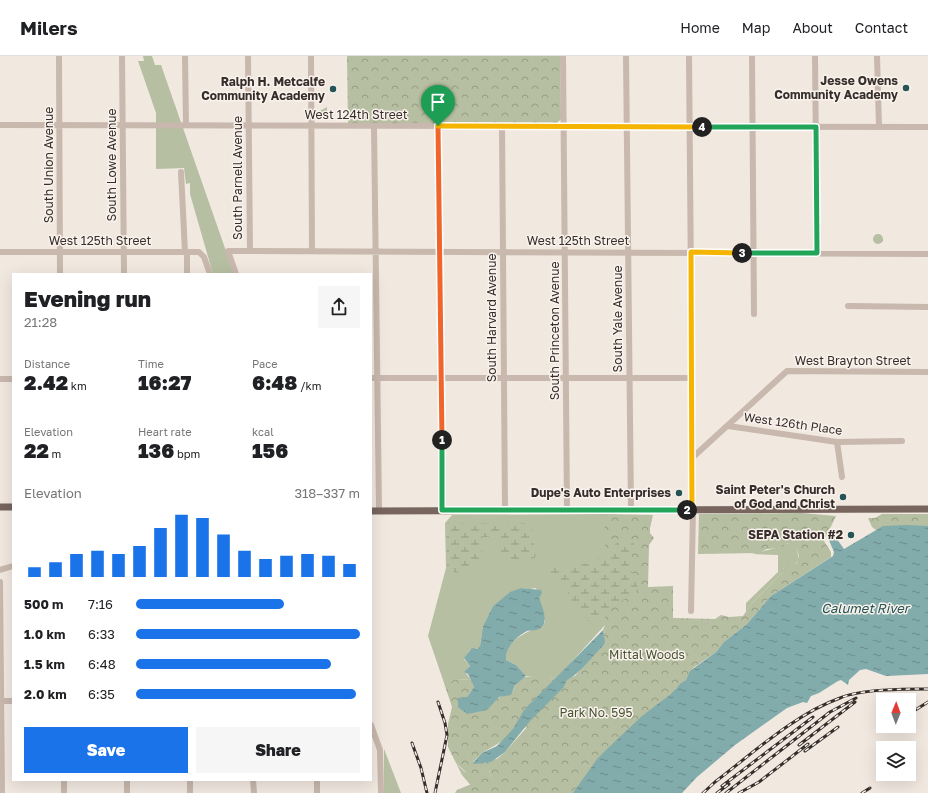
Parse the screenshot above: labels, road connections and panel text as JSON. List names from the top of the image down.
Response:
{
  "streets": {
    "street": [
      "West 124th Street",
      "South Union Avenue",
      "South Lowe Avenue",
      "South Parnell Avenue",
      "West 125th Street",
      "South Harvard Avenue",
      "South Yale Avenue",
      "South Princeton Avenue",
      "West Brayton Street",
      "West 126th Place"
    ]
  },
  "crossings": [
    ["West 124th Street", "South Union Avenue"],
    ["West 124th Street", "South Lowe Avenue"],
    ["West 124th Street", "South Parnell Avenue"],
    ["West 124th Street", "South Harvard Avenue"],
    ["West 124th Street", "South Yale Avenue"],
    ["West 124th Street", "South Princeton Avenue"],
    ["South Union Avenue", "West 125th Street"],
    ["South Lowe Avenue", "West 125th Street"],
    ["South Parnell Avenue", "West 125th Street"],
    ["West 125th Street", "South Harvard Avenue"],
    ["West 125th Street", "South Yale Avenue"],
    ["West 125th Street", "South Princeton Avenue"],
    ["West Brayton Street", "West 126th Place"]
  ],
  "water": ["Calumet River"],
  "parks": ["Mittal Woods", "Park No. 595"],
  "places": [
    "Jesse Owens Community Academy",
    "Ralph H. Metcalfe Community Academy",
    "Dupe's Auto Enterprises",
    "Saint Peter's Church of God and Christ",
    "SEPA Station #2"
  ],
  "north": "top",
  "page": {
    "header": "Milers",
    "nav": [
      "Home",
      "Map",
      "About",
      "Contact"
    ],
    "pins": [
      "4",
      "3",
      "1",
      "2"
    ],
    "heading": ["Evening run", "21:28"],
    "stats": [
      ["Distance", "2.42 km"],
      ["Time", "16:27"],
      ["Pace", "6:48 /km"],
      ["Elevation", "22 m"],
      ["Heart rate", "136 bpm"],
      ["kcal", "156"]
    ],
    "chart": ["Elevation", "318–337 m"],
    "list": [
      {
        "name": "500 m",
        "note": "7:16"
      },
      {
        "name": "1.0 km",
        "note": "6:33"
      },
      {
        "name": "1.5 km",
        "note": "6:48"
      },
      {
        "name": "2.0 km",
        "note": "6:35"
      }
    ],
    "buttons": ["Save", "Share"]
  }
}
